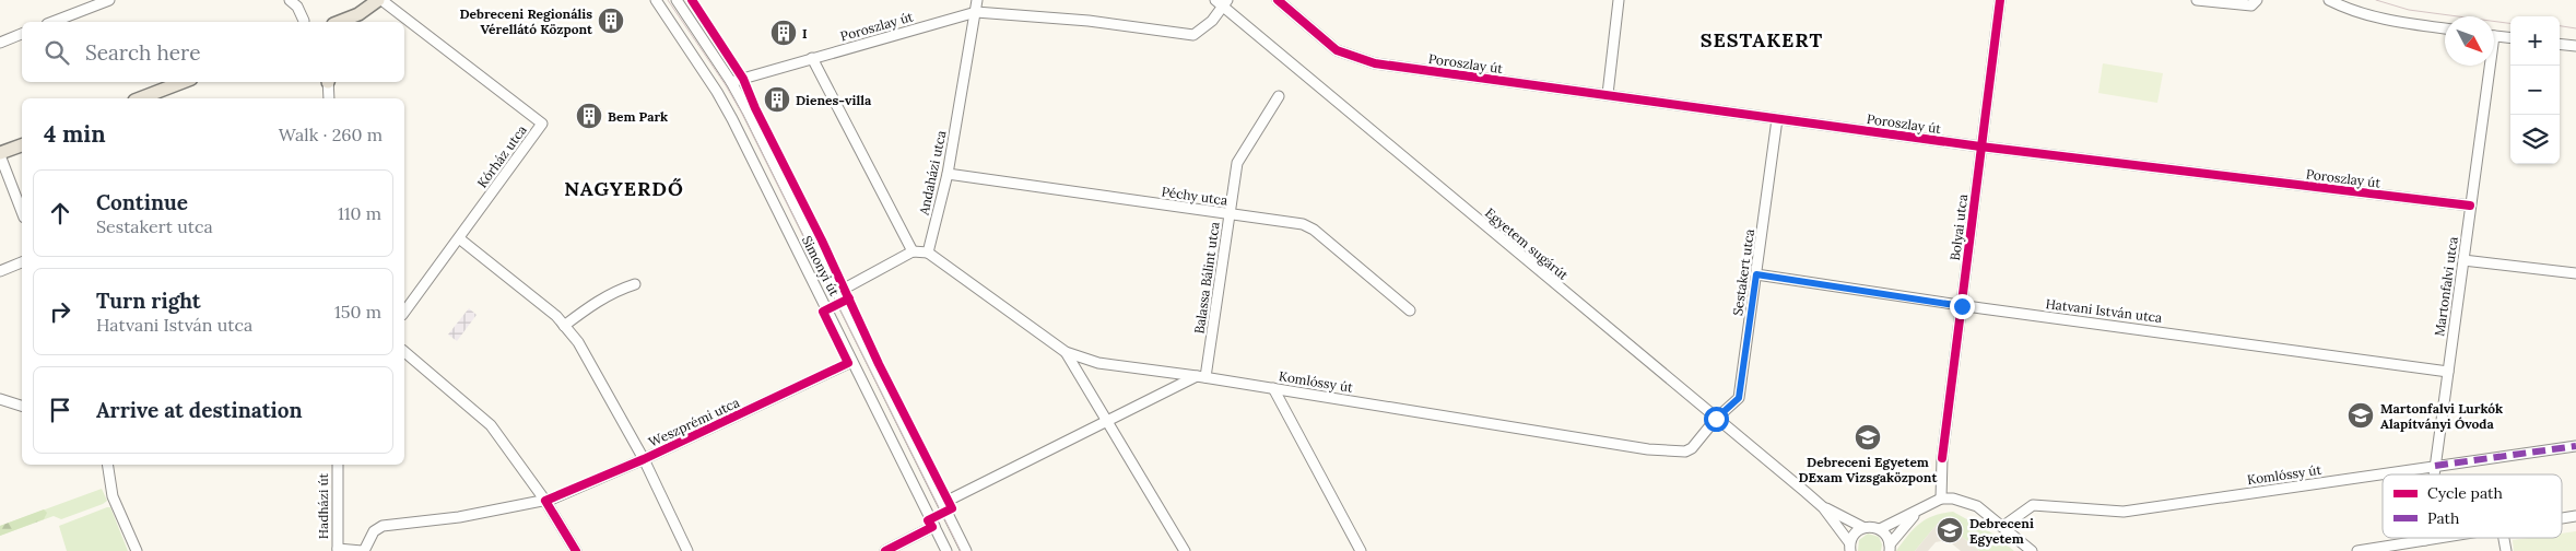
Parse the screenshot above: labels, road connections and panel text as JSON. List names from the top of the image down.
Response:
{
  "streets": {
    "street": [
      "Poroszlay út",
      "Kórház utca",
      "Andaházi utca",
      "Péchy utca",
      "Bolyai utca",
      "Egyetem sugárút",
      "Simonyi út",
      "Sestakert utca",
      "Balassa Bálint utca",
      "Martonfalvi utca",
      "Hatvani István utca",
      "Komlóssy út",
      "Weszprémi utca",
      "Hadházi út"
    ]
  },
  "crossings": [
    ["Poroszlay út", "Andaházi utca"],
    ["Poroszlay út", "Bolyai utca"],
    ["Poroszlay út", "Egyetem sugárút"],
    ["Poroszlay út", "Simonyi út"],
    ["Poroszlay út", "Sestakert utca"],
    ["Poroszlay út", "Martonfalvi utca"],
    ["Andaházi utca", "Péchy utca"],
    ["Andaházi utca", "Komlóssy út"],
    ["Péchy utca", "Balassa Bálint utca"],
    ["Bolyai utca", "Hatvani István utca"],
    ["Egyetem sugárút", "Sestakert utca"],
    ["Egyetem sugárút", "Komlóssy út"],
    ["Simonyi út", "Weszprémi utca"],
    ["Sestakert utca", "Hatvani István utca"],
    ["Sestakert utca", "Komlóssy út"],
    ["Balassa Bálint utca", "Komlóssy út"],
    ["Martonfalvi utca", "Hatvani István utca"],
    ["Martonfalvi utca", "Komlóssy út"]
  ],
  "districts": ["SESTAKERT", "NAGYERDŐ"],
  "places": {
    "building": [
      "Debreceni Regionális Vérellátó Központ",
      "I",
      "Dienes-villa",
      "Bem Park"
    ],
    "school or university": ["Martonfalvi Lurkók Alapítványi Óvoda", "Debreceni Egyetem DExam Vizsgaközpont", "Debreceni Egyetem"]
  },
  "legend": ["Cycle path", "Path"],
  "north": "bottom right",
  "page": {
    "map_buttons": ["+", "−"],
    "search": "Search here",
    "heading": ["4 min", "Walk · 260 m"],
    "list": [
      ["Continue", "Sestakert utca", "110 m"],
      ["Turn right", "Hatvani István utca", "150 m"],
      "Arrive at destination"
    ]
  }
}
